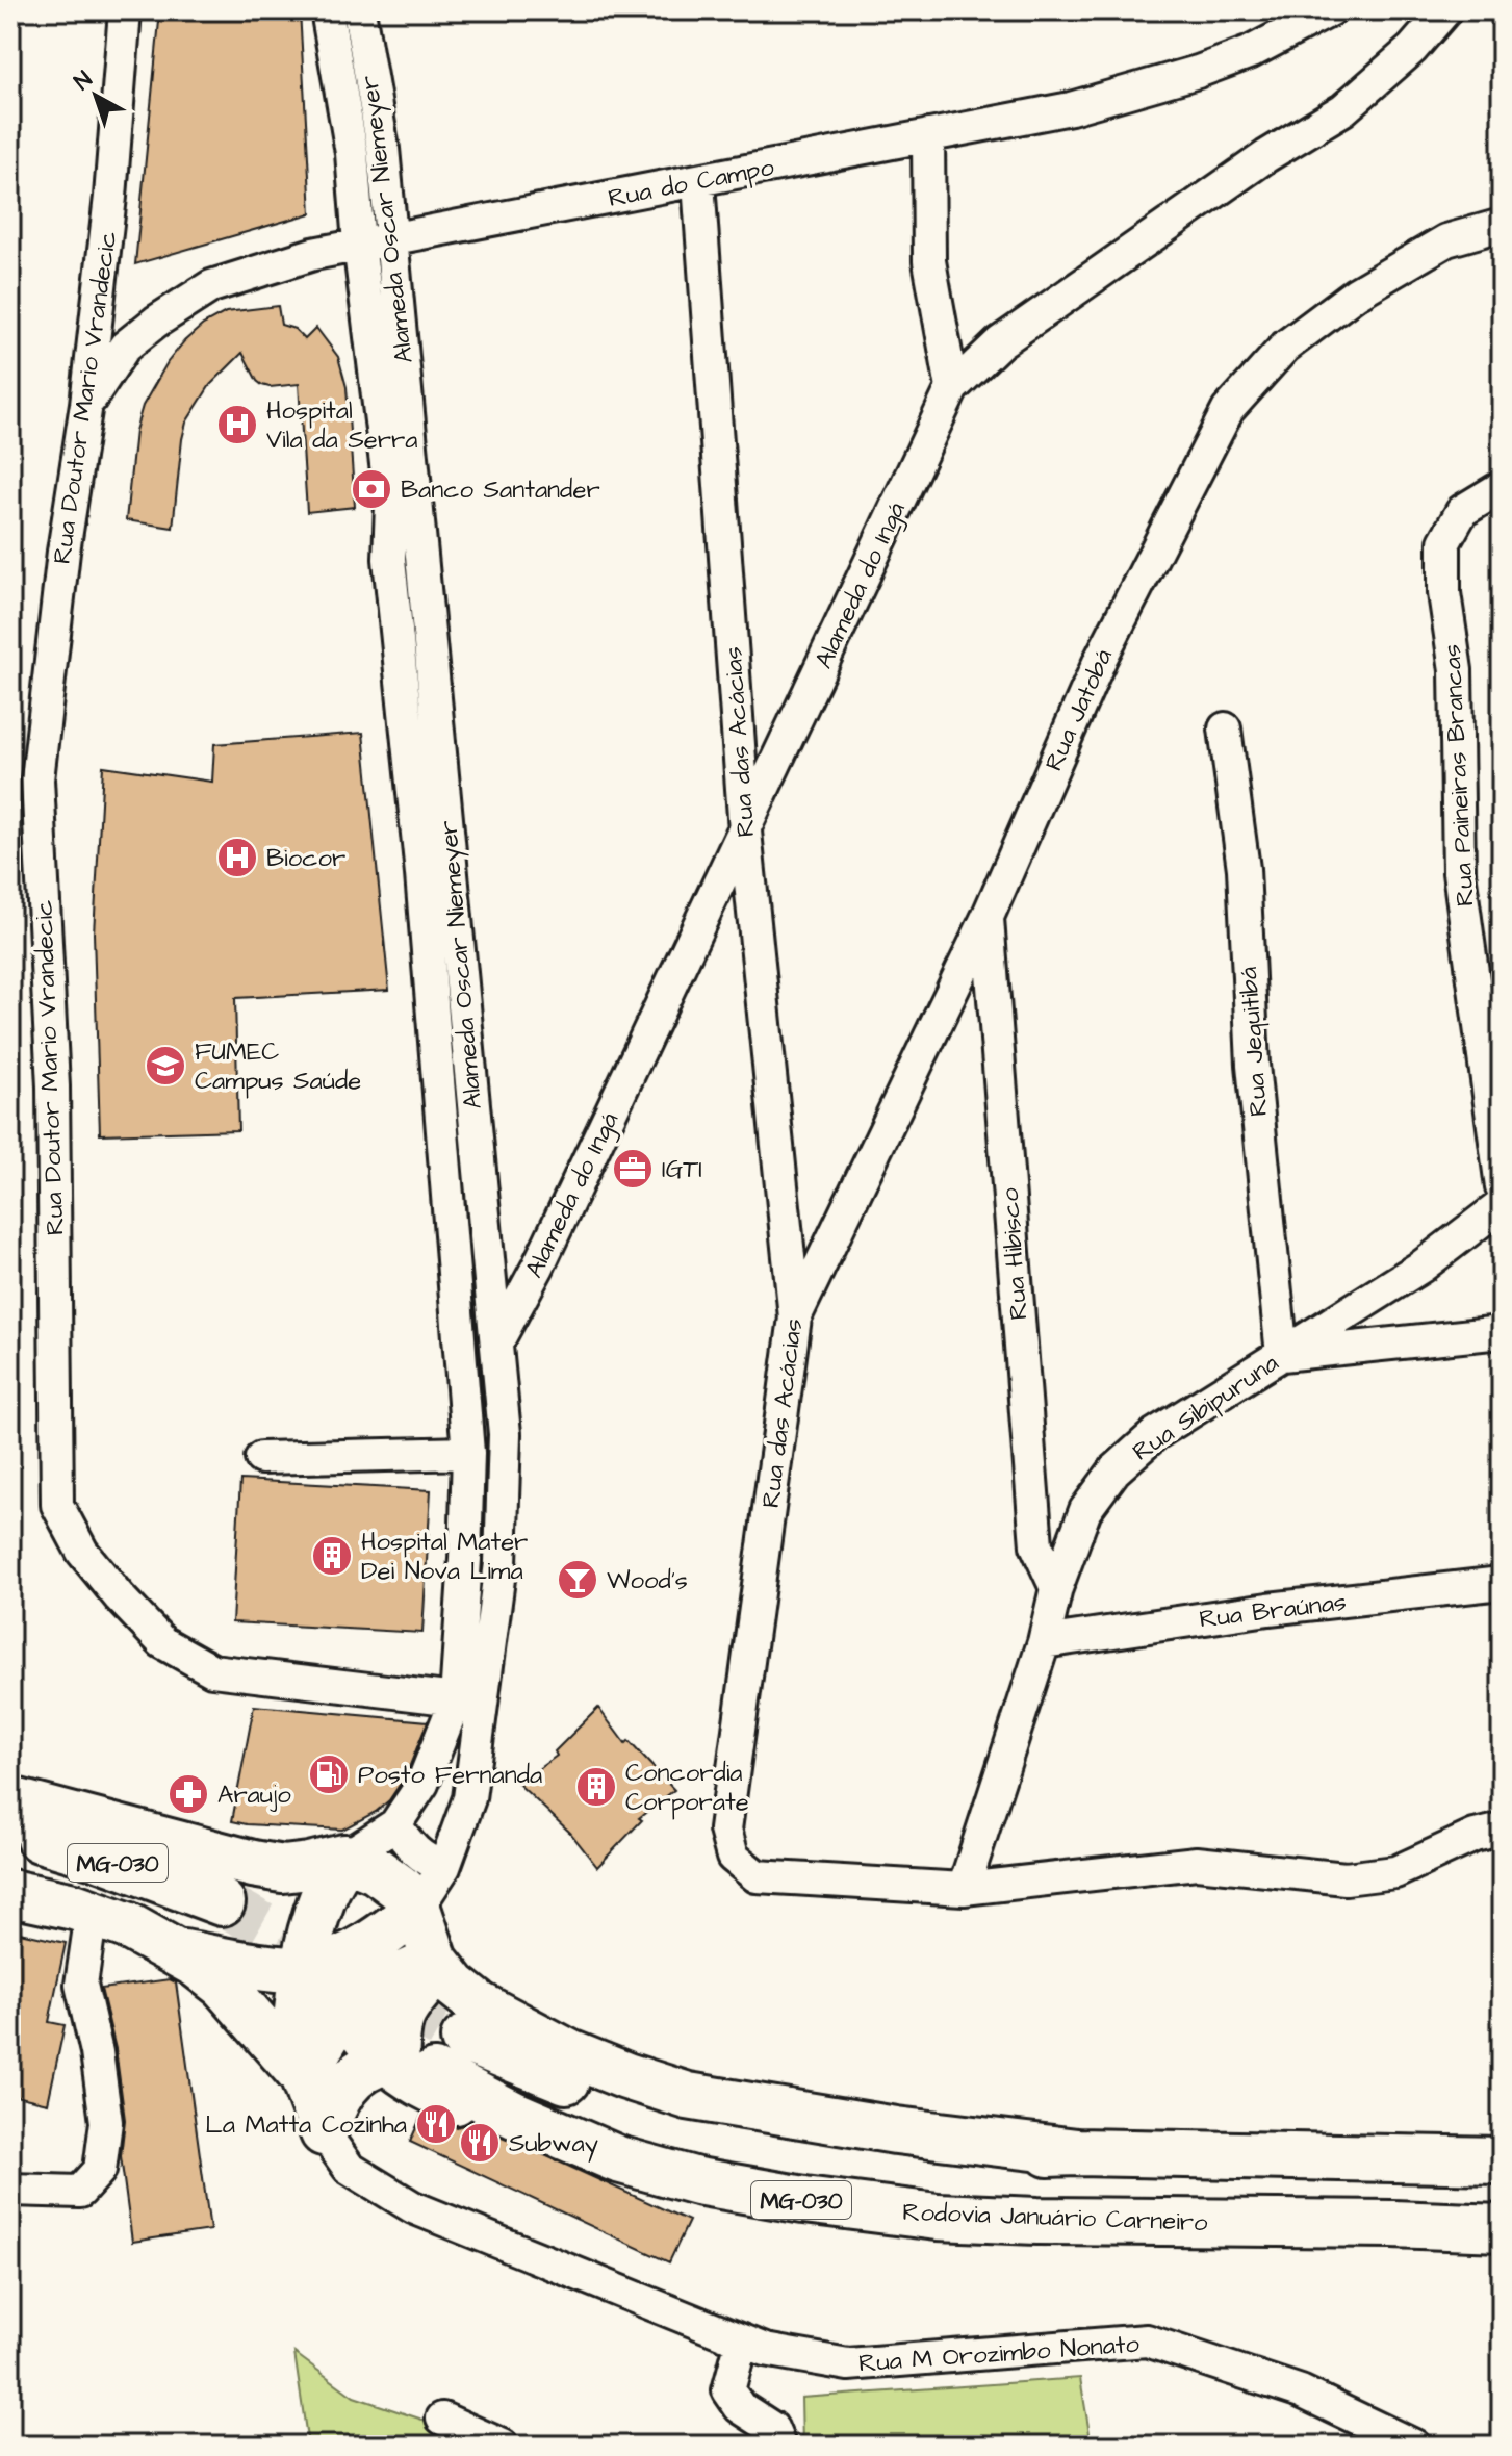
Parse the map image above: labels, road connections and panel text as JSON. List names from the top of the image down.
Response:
{
  "streets": {
    "highway": ["MG-030", "Rodovia Januário Carneiro"],
    "street": [
      "Rua do Campo",
      "Alameda Oscar Niemeyer",
      "Rua Doutor Mario Vrandecic",
      "Alameda do Ingá",
      "Rua Jatobá",
      "Rua das Acácias",
      "Rua Paineiras Brancas",
      "Rua Jequitibá",
      "Rua Hibisco",
      "Rua Sibipuruna",
      "Rua Braúnas",
      "Rua M Orozimbo Nonato"
    ]
  },
  "crossings": [
    ["Rua do Campo", "Alameda Oscar Niemeyer"],
    ["Rua do Campo", "Rua Doutor Mario Vrandecic"],
    ["Rua do Campo", "Rua das Acácias"],
    ["Alameda Oscar Niemeyer", "Rua Doutor Mario Vrandecic"],
    ["Alameda Oscar Niemeyer", "Alameda do Ingá"],
    ["Alameda do Ingá", "Rua das Acácias"],
    ["Rua Jatobá", "Rua das Acácias"],
    ["Rua Jatobá", "Rua Hibisco"],
    ["Rua das Acácias", "Rua Sibipuruna"],
    ["Rua Jequitibá", "Rua Sibipuruna"],
    ["Rua Hibisco", "Rua Sibipuruna"],
    ["Rua Sibipuruna", "Rua Braúnas"]
  ],
  "places": {
    "hospital": ["Hospital Vila da Serra", "Biocor"],
    "bank": ["Banco Santander"],
    "school or university": ["FUMEC Campus Saúde"],
    "office": ["IGTI"],
    "building": ["Hospital Mater Dei Nova Lima", "Concordia Corporate"],
    "bar": ["Wood's"],
    "fuel station": ["Posto Fernanda"],
    "pharmacy": ["Araujo"],
    "restaurant": ["La Matta Cozinha", "Subway"]
  },
  "north": "top left"
}
